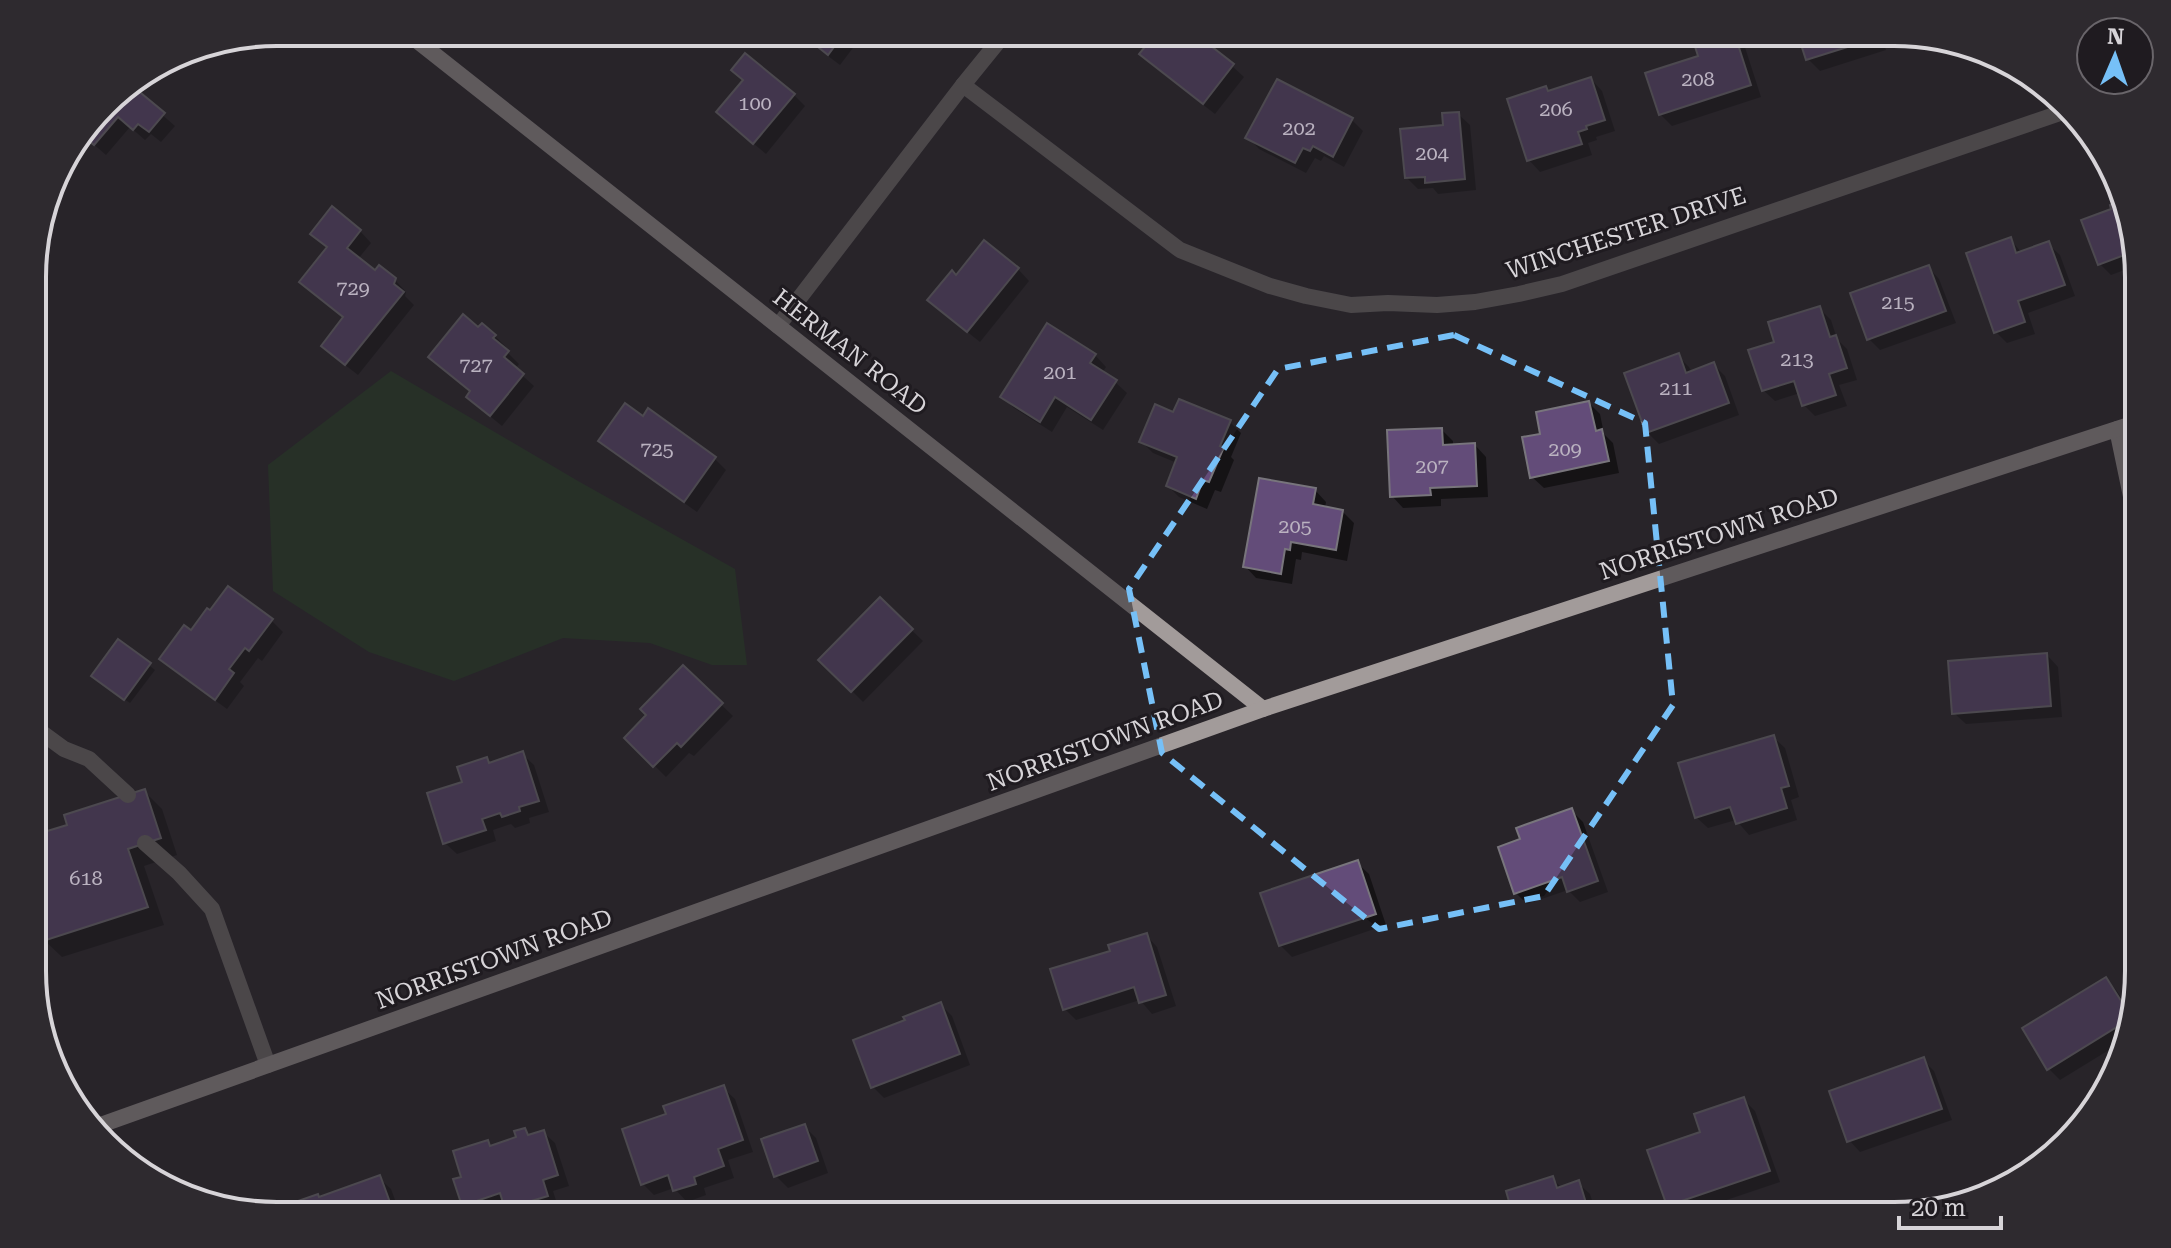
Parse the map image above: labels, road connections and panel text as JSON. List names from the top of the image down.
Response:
{
  "streets": {
    "main road": ["HERMAN ROAD", "NORRISTOWN ROAD"],
    "street": ["WINCHESTER DRIVE"]
  },
  "crossings": [
    ["HERMAN ROAD", "NORRISTOWN ROAD"]
  ],
  "house_numbers": [
    "208",
    "100",
    "206",
    "202",
    "204",
    "729",
    "215",
    "213",
    "727",
    "201",
    "211",
    "725",
    "209",
    "207",
    "205",
    "618"
  ],
  "scale_bar": "20 m",
  "north": "top"
}
